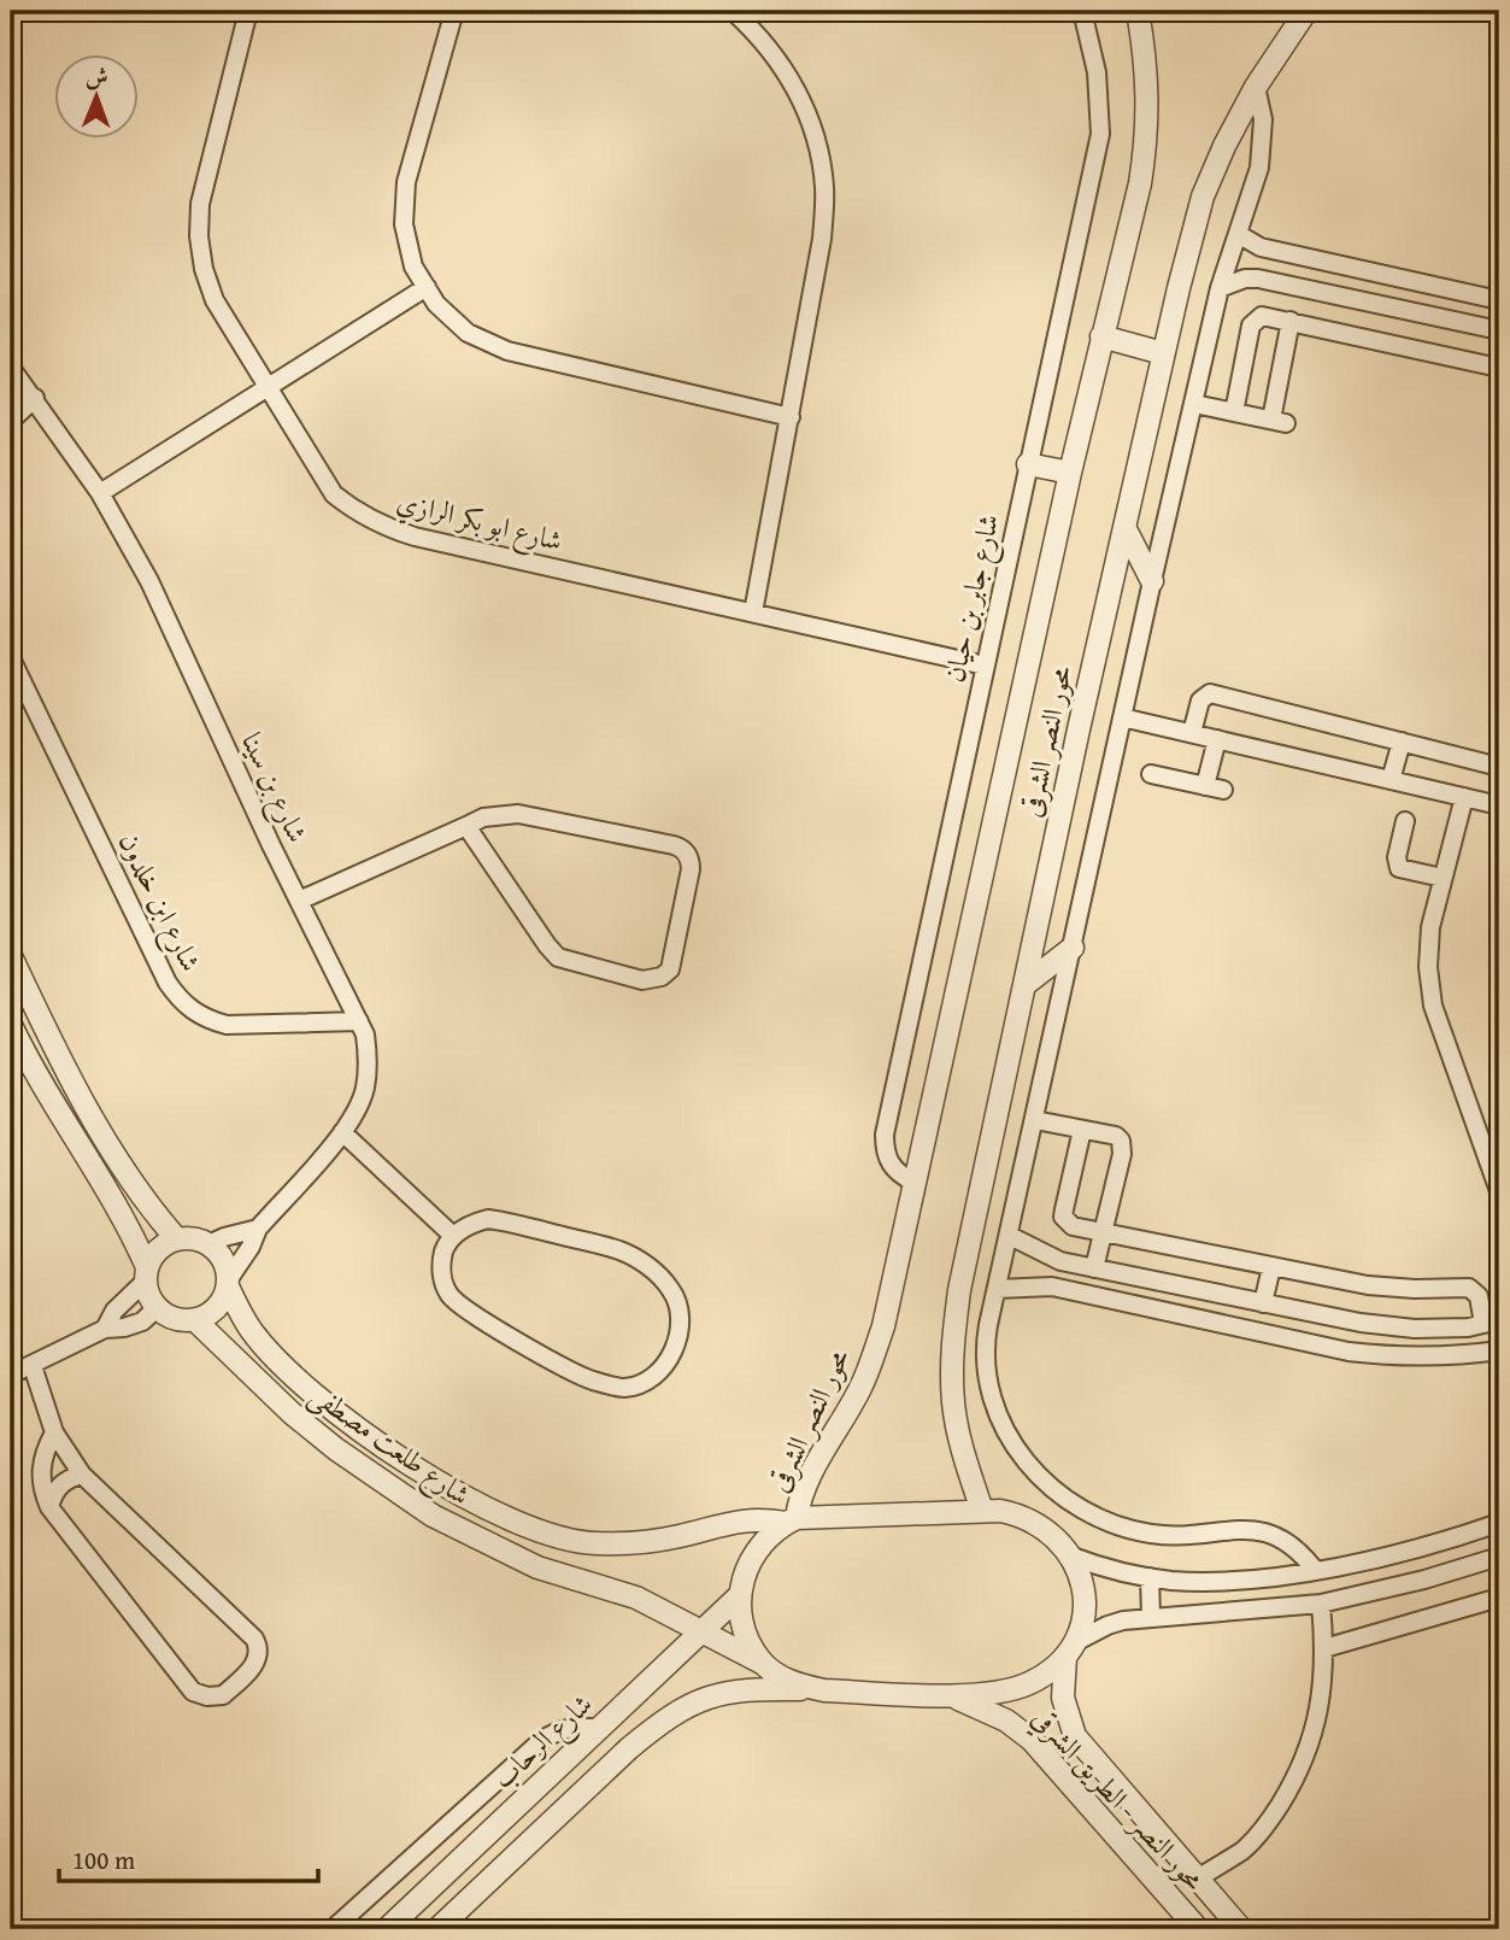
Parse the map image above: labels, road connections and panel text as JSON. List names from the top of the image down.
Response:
{
  "streets": {
    "street": [
      "شارع ابو بكر الرازي",
      "شارع جابر بن حيان",
      "محور النصر الشرقى",
      "شارع بن سينا",
      "شارع ابن خلدون",
      "شارع طلعت مصطفى",
      "شارع الرحاب",
      "محور النصر - الطريق الشرقي"
    ]
  },
  "crossings": [
    ["شارع ابو بكر الرازي", "شارع جابر بن حيان"],
    ["شارع جابر بن حيان", "محور النصر الشرقى"],
    ["محور النصر الشرقى", "شارع طلعت مصطفى"],
    ["شارع بن سينا", "شارع ابن خلدون"],
    ["شارع بن سينا", "شارع طلعت مصطفى"],
    ["شارع طلعت مصطفى", "شارع الرحاب"],
    ["شارع طلعت مصطفى", "محور النصر - الطريق الشرقي"]
  ],
  "scale_bar": "100 m",
  "north": "top"
}
